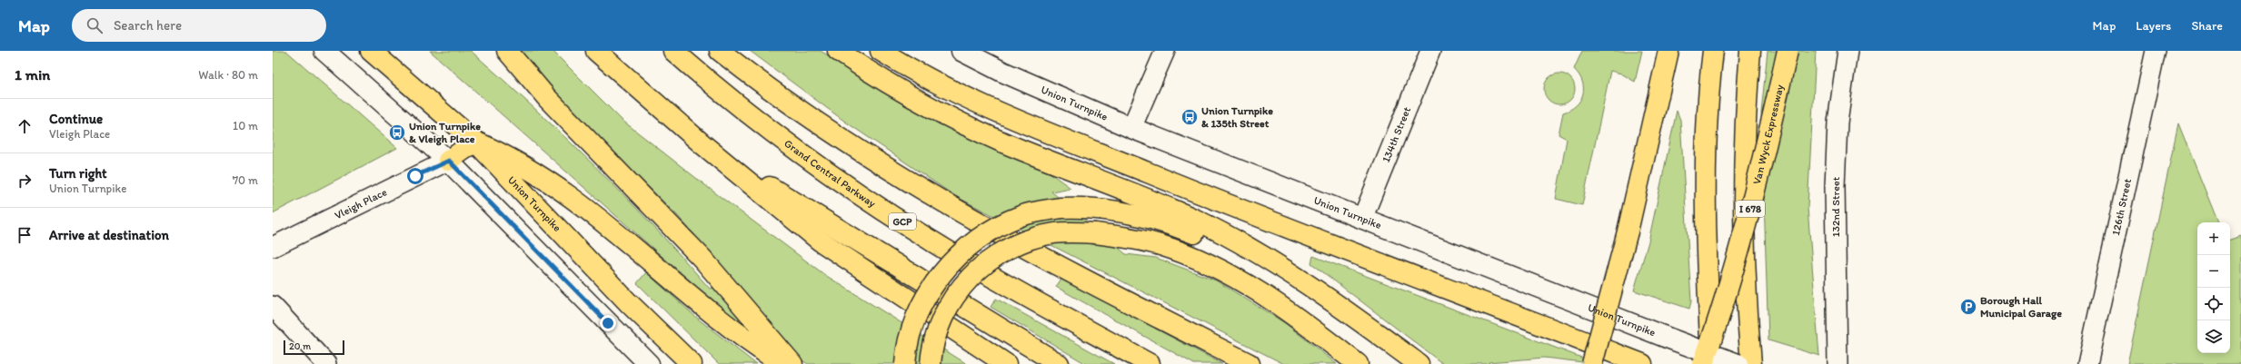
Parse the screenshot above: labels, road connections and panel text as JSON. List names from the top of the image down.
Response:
{
  "streets": {
    "main road": [
      "Union Turnpike",
      "Van Wyck Expressway",
      "Grand Central Parkway",
      "I 678",
      "GCP"
    ],
    "street": [
      "134th Street",
      "Vleigh Place",
      "132nd Street",
      "126th Street"
    ]
  },
  "crossings": [
    ["Union Turnpike", "134th Street"]
  ],
  "places": {
    "bus stop": ["Union Turnpike & 135th Street", "Union Turnpike & Vleigh Place"],
    "parking": ["Borough Hall Municipal Garage"]
  },
  "scale_bar": "20 m",
  "page": {
    "header": "Map",
    "search": "Search here",
    "nav": ["Map", "Layers", "Share"],
    "heading": ["1 min", "Walk · 80 m"],
    "list": [
      ["Continue", "Vleigh Place", "10 m"],
      ["Turn right", "Union Turnpike", "70 m"],
      "Arrive at destination"
    ],
    "map_buttons": ["+", "−"],
    "scale": "20 m"
  }
}
